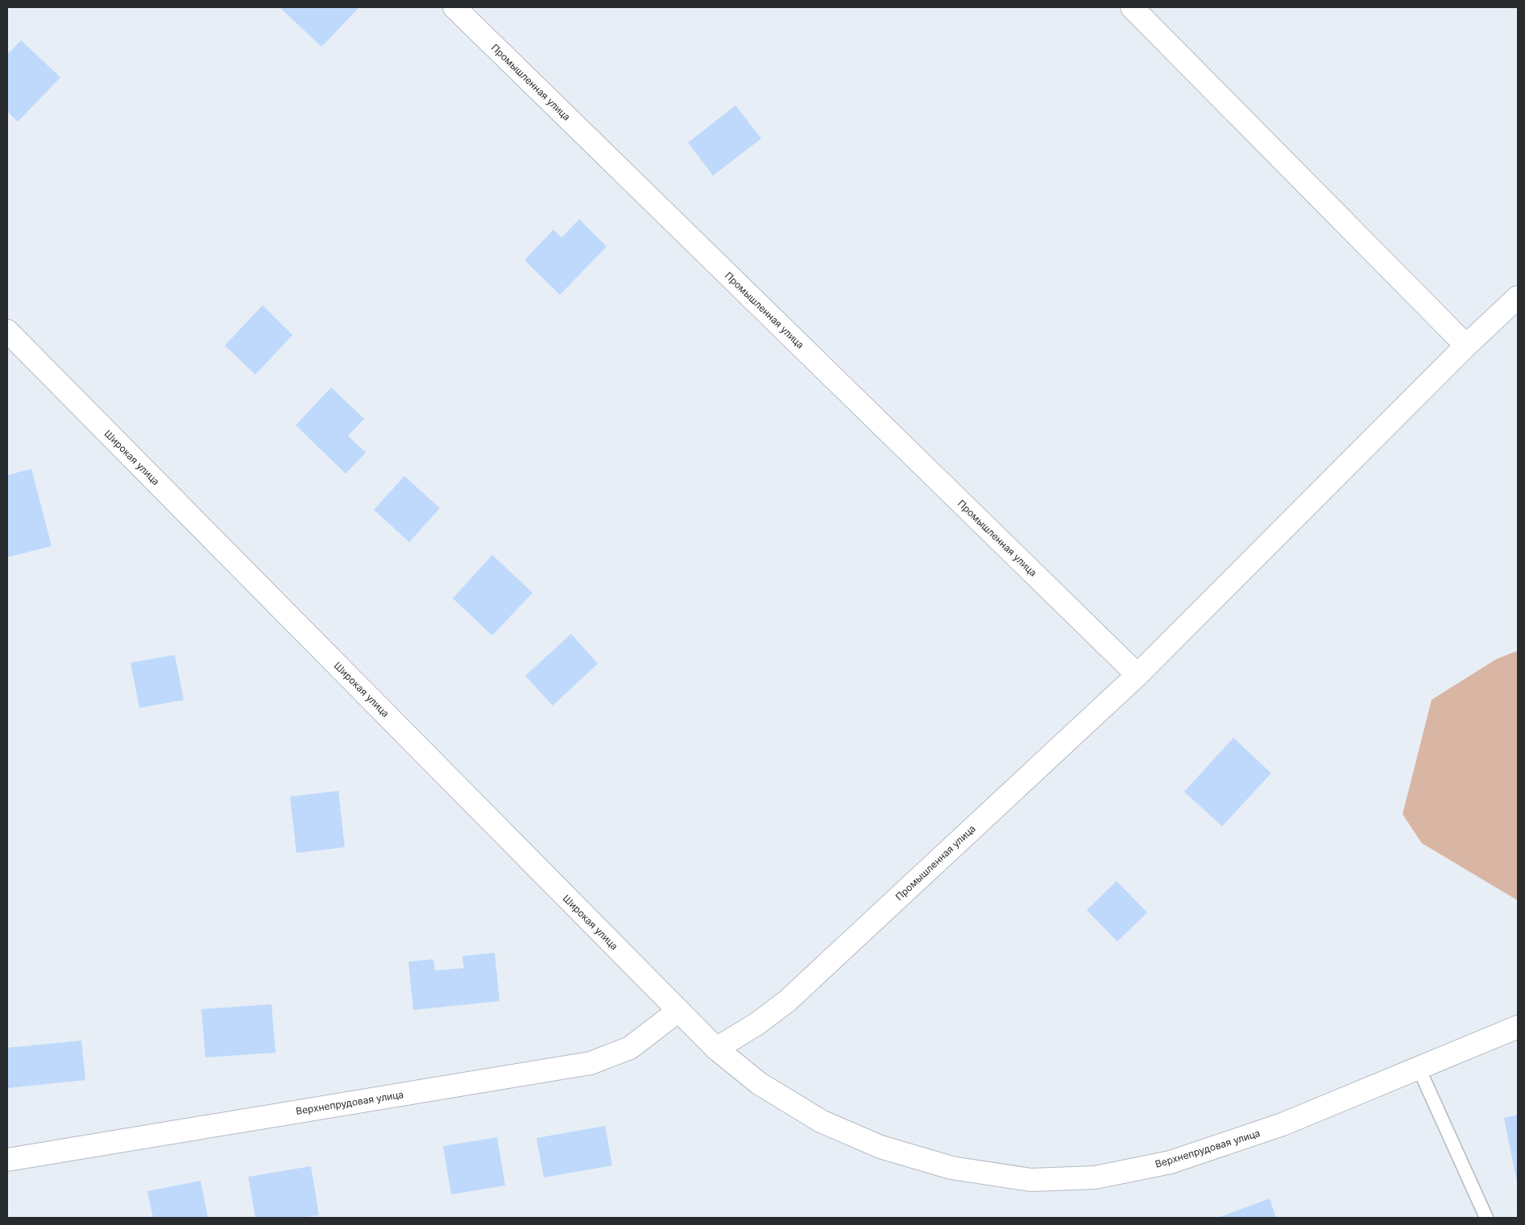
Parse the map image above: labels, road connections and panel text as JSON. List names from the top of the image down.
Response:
{
  "streets": {
    "street": ["Промышленная улица", "Широкая улица", "Верхнепрудовая улица"]
  },
  "crossings": [
    ["Промышленная улица", "Широкая улица"],
    ["Промышленная улица", "Верхнепрудовая улица"],
    ["Широкая улица", "Верхнепрудовая улица"]
  ]
}
